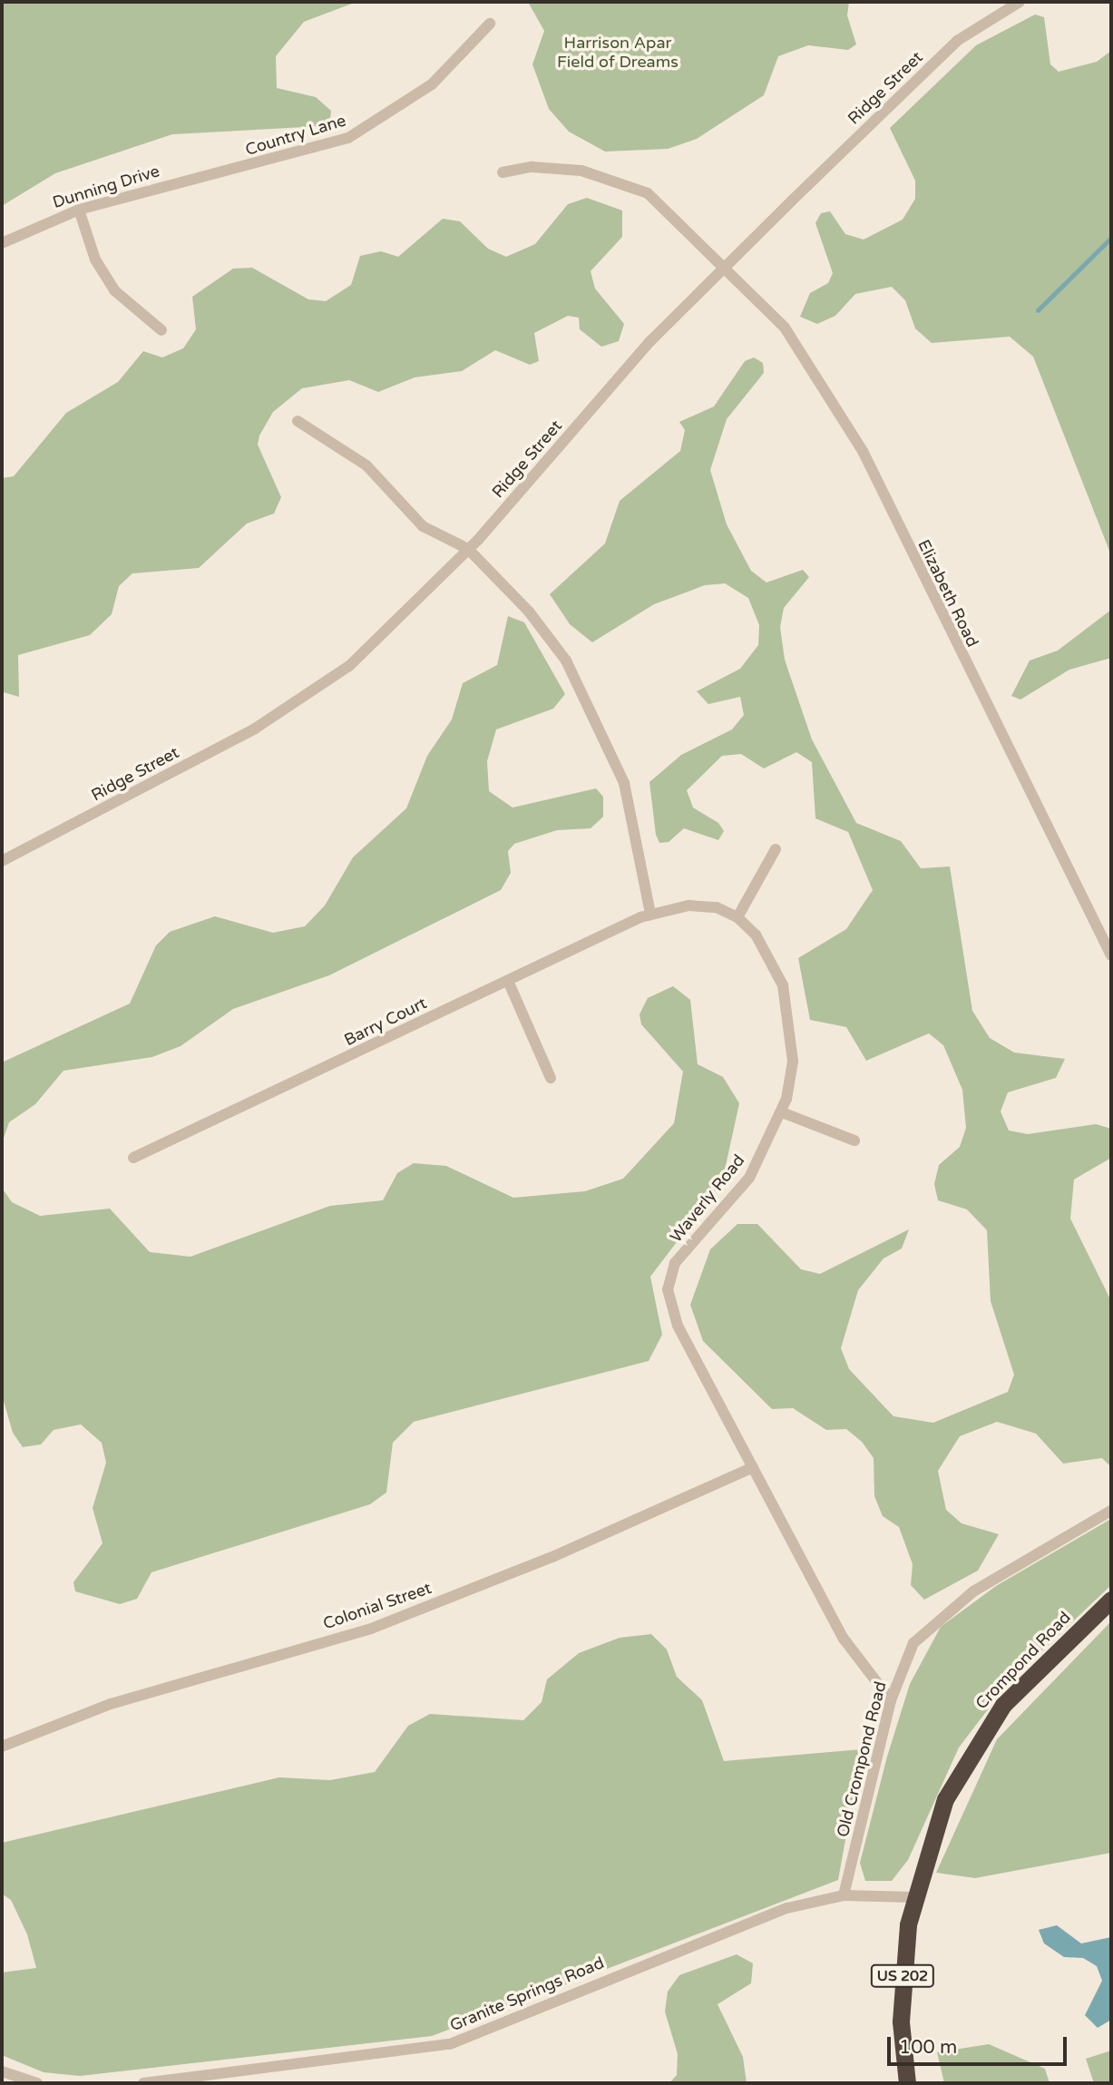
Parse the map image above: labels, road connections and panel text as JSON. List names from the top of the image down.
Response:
{
  "streets": {
    "highway": ["Crompond Road", "US 202"],
    "street": [
      "Ridge Street",
      "Country Lane",
      "Dunning Drive",
      "Elizabeth Road",
      "Barry Court",
      "Waverly Road",
      "Colonial Street",
      "Old Crompond Road",
      "Granite Springs Road"
    ]
  },
  "crossings": [
    ["Ridge Street", "Elizabeth Road"],
    ["Country Lane", "Dunning Drive"],
    ["Barry Court", "Waverly Road"],
    ["Waverly Road", "Colonial Street"],
    ["Waverly Road", "Old Crompond Road"],
    ["Crompond Road", "Granite Springs Road"],
    ["Old Crompond Road", "Granite Springs Road"]
  ],
  "parks": ["Harrison Apar Field of Dreams"],
  "scale_bar": "100 m"
}
